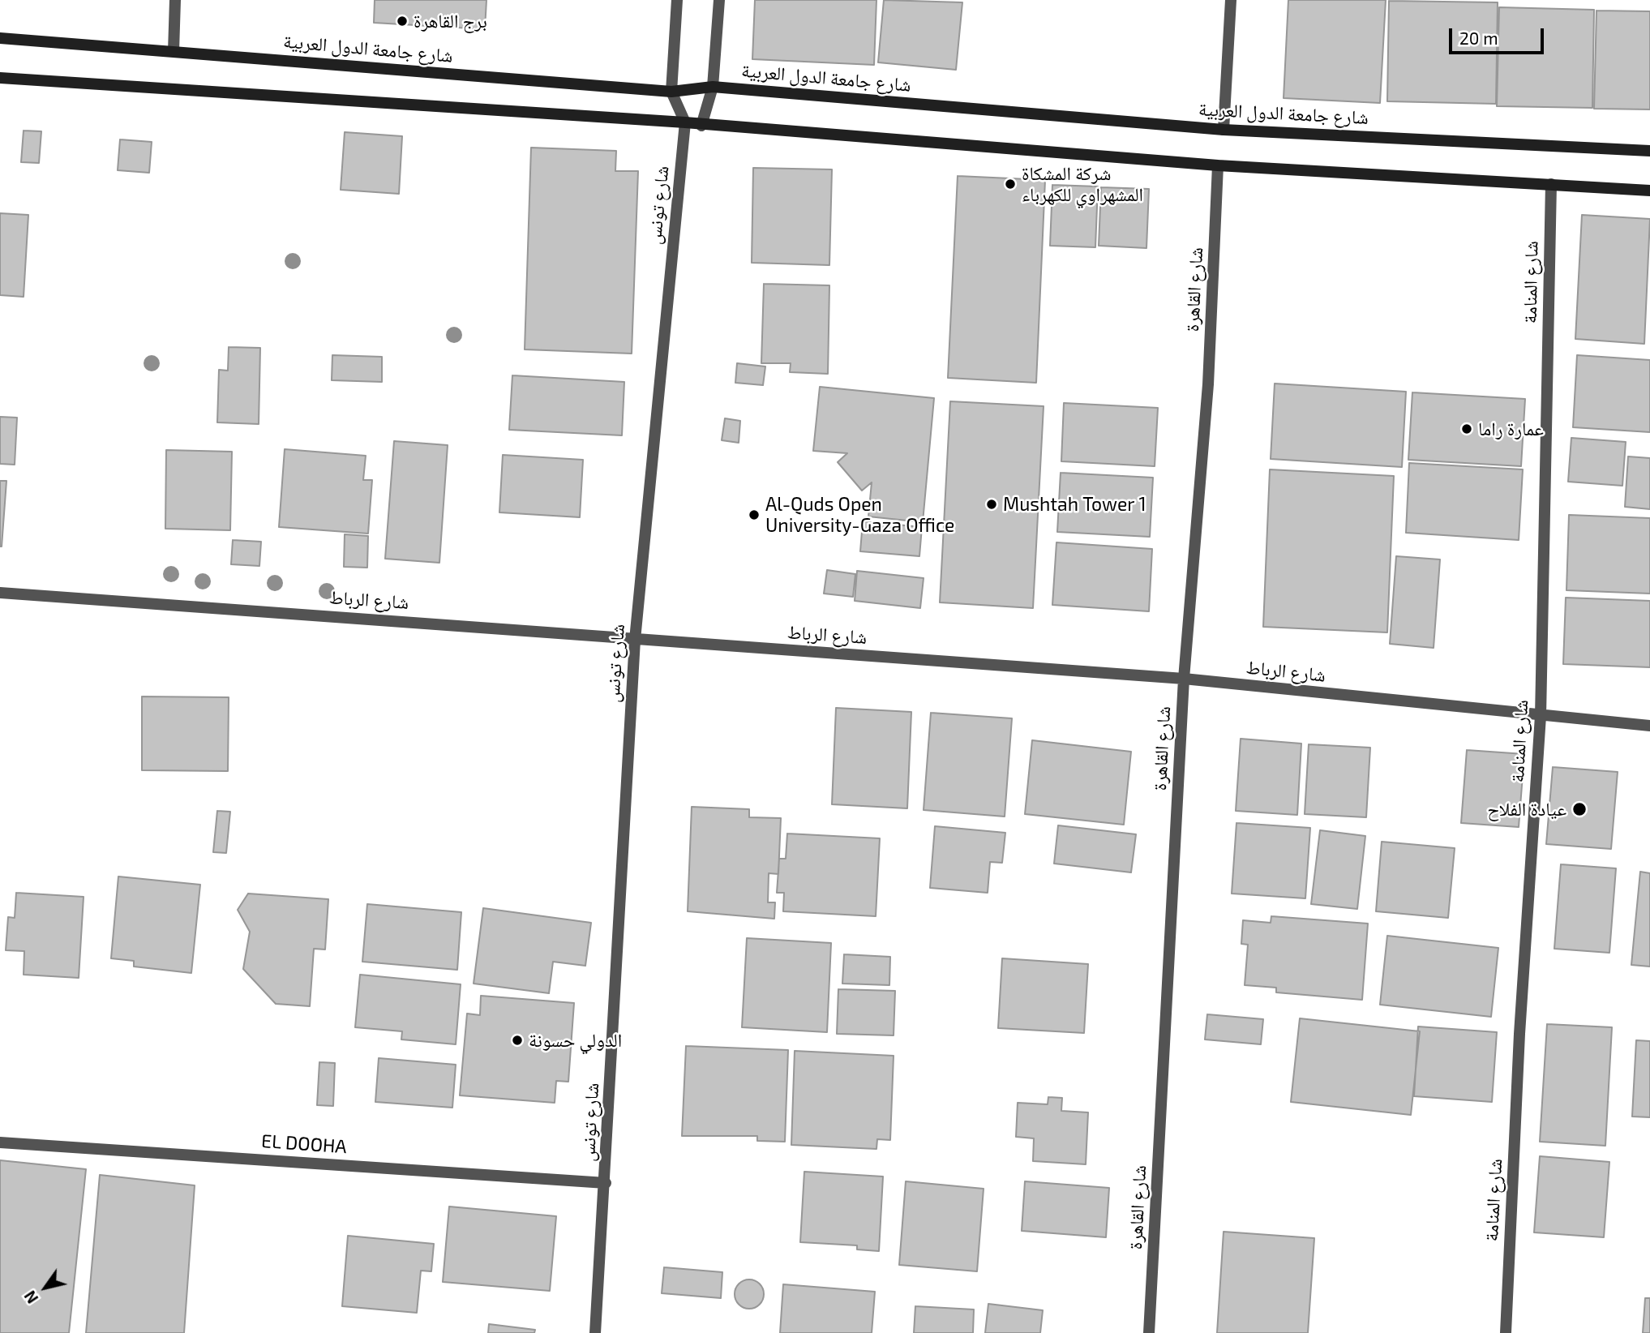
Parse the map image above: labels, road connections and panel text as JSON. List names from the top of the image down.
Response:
{
  "streets": {
    "main road": ["شارع جامعة الدول العربية"],
    "street": [
      "شارع تونس",
      "شارع المنامة",
      "شارع القاهرة",
      "شارع الرباط",
      "EL DOOHA"
    ]
  },
  "crossings": [
    ["شارع تونس", "شارع الرباط"],
    ["شارع تونس", "EL DOOHA"],
    ["شارع المنامة", "شارع الرباط"],
    ["شارع القاهرة", "شارع الرباط"]
  ],
  "places": [
    "برج القاهرة",
    "شركة المشكاة المشهراوي للكهرباء",
    "عمارة راما",
    "Mushtah Tower 1",
    "Al-Quds Open University-Gaza Office",
    "عيادة الفلاح",
    "الدولي حسونة"
  ],
  "scale_bar": "20 m",
  "north": "bottom left"
}
